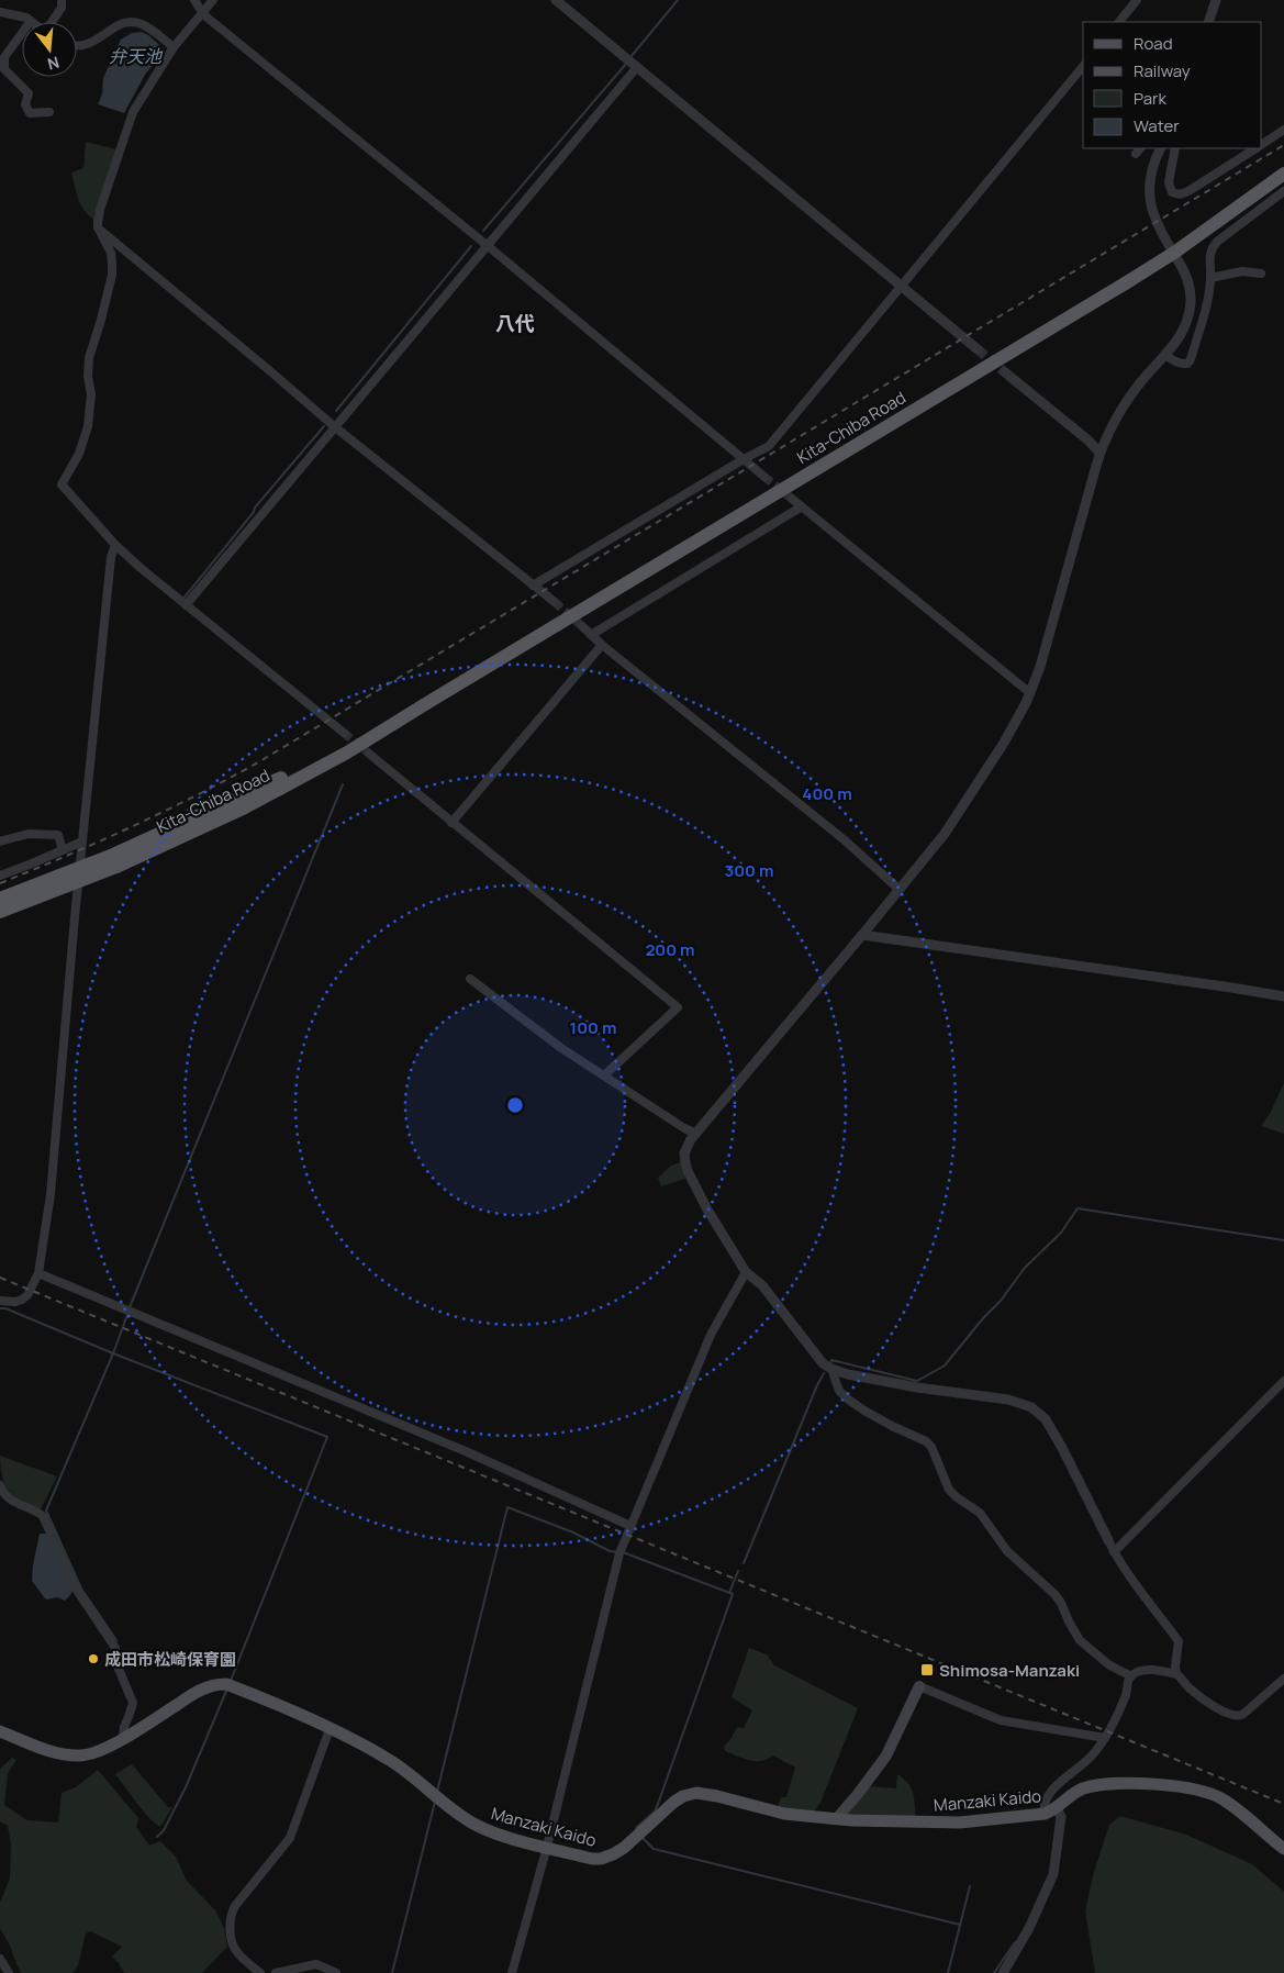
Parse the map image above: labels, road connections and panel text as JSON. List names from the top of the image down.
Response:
{
  "streets": {
    "highway": ["Kita-Chiba Road"],
    "main road": ["Manzaki Kaido"]
  },
  "districts": ["八代"],
  "water": ["弁天池"],
  "places": {
    "other": ["成田市松崎保育園"],
    "transit": ["Shimosa-Manzaki"]
  },
  "legend": [
    "Road",
    "Railway",
    "Park",
    "Water"
  ],
  "north": "bottom",
  "rings": [
    "400 m",
    "300 m",
    "200 m",
    "100 m"
  ]
}
